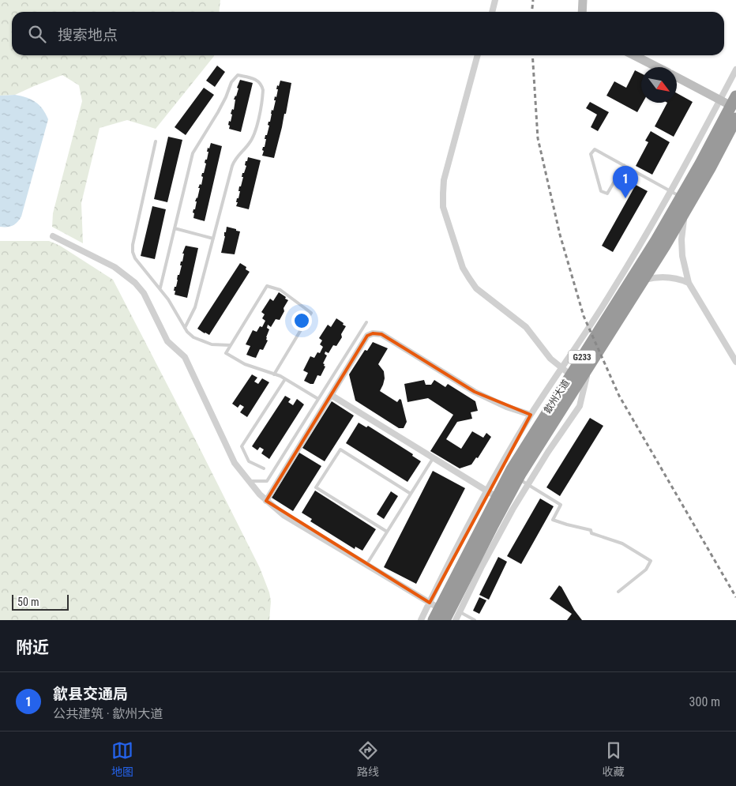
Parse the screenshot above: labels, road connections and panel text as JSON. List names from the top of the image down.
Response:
{
  "streets": {
    "highway": ["G233", "歙州大道"]
  },
  "scale_bar": "50 m",
  "north": "bottom right",
  "page": {
    "search": "搜索地点",
    "pins": "1",
    "scale": "50 m",
    "heading": "附近",
    "list": [
      {
        "mark": "1",
        "name": "歙县交通局",
        "note": "公共建筑 · 歙州大道",
        "value": "300 m"
      }
    ],
    "nav": ["地图", "路线", "收藏"]
  }
}
